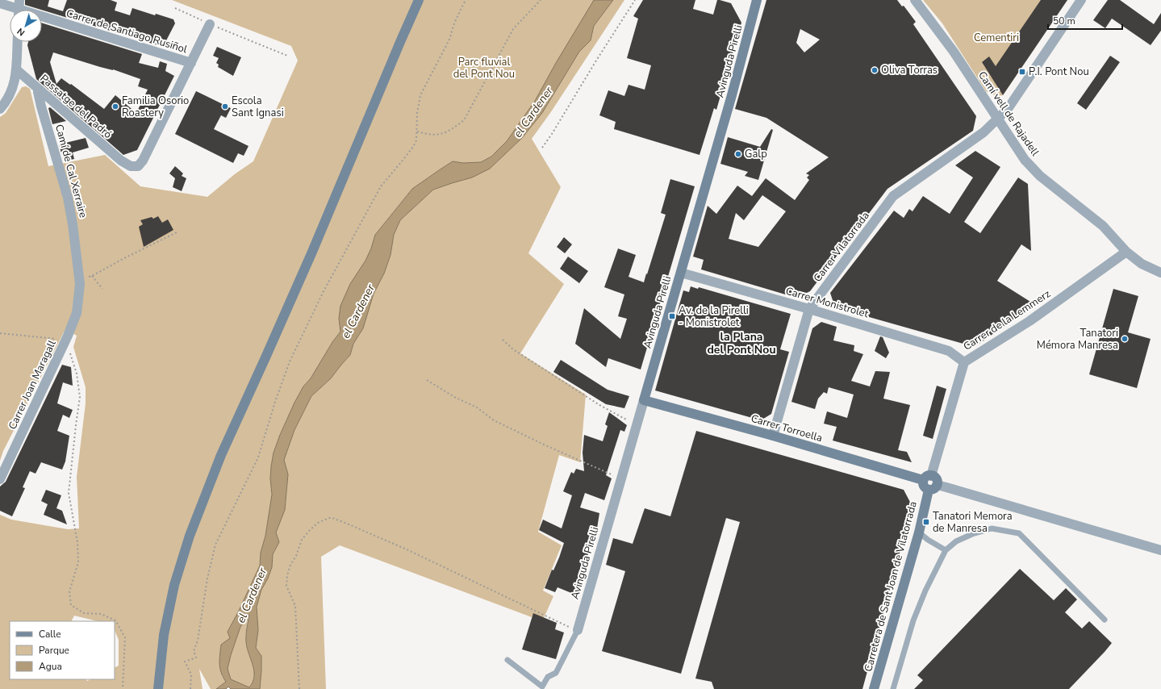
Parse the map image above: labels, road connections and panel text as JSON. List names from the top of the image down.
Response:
{
  "streets": {
    "street": [
      "Carrer de Santiago Rusiñol",
      "Avinguda Pirelli",
      "Passatge del Padró",
      "Camí vell de Rajadell",
      "Camí de Cal Xerraire",
      "Carrer Vilatorrada",
      "Carrer Monistrolet",
      "Carrer de la Lemmerz",
      "Carrer Joan Maragall",
      "Carrer Torroella",
      "Carretera de Sant Joan de Vilatorrada"
    ]
  },
  "crossings": [
    ["Carrer de Santiago Rusiñol", "Passatge del Padró"],
    ["Avinguda Pirelli", "Carrer Monistrolet"],
    ["Avinguda Pirelli", "Carrer Torroella"],
    ["Passatge del Padró", "Camí de Cal Xerraire"],
    ["Camí vell de Rajadell", "Carrer Vilatorrada"],
    ["Camí vell de Rajadell", "Carrer de la Lemmerz"],
    ["Camí de Cal Xerraire", "Carrer Joan Maragall"],
    ["Carrer Vilatorrada", "Carrer Monistrolet"],
    ["Carrer Vilatorrada", "Carrer Torroella"],
    ["Carrer Monistrolet", "Carrer de la Lemmerz"],
    ["Carrer de la Lemmerz", "Carrer Torroella"]
  ],
  "districts": ["la Plana del Pont Nou"],
  "water": ["el Cardener"],
  "parks": ["Cementiri", "Parc fluvial del Pont Nou"],
  "places": {
    "other": [
      "Oliva Torras",
      "Familia Osorio Roastery",
      "Escola Sant Ignasi",
      "Galp",
      "Tanatori Mémora Manresa"
    ],
    "transit": ["P.I. Pont Nou", "Av. de la Pirelli - Monistrolet", "Tanatori Memora de Manresa"]
  },
  "legend": ["Calle", "Parque", "Agua"],
  "scale_bar": "50 m",
  "north": "bottom left"
}
